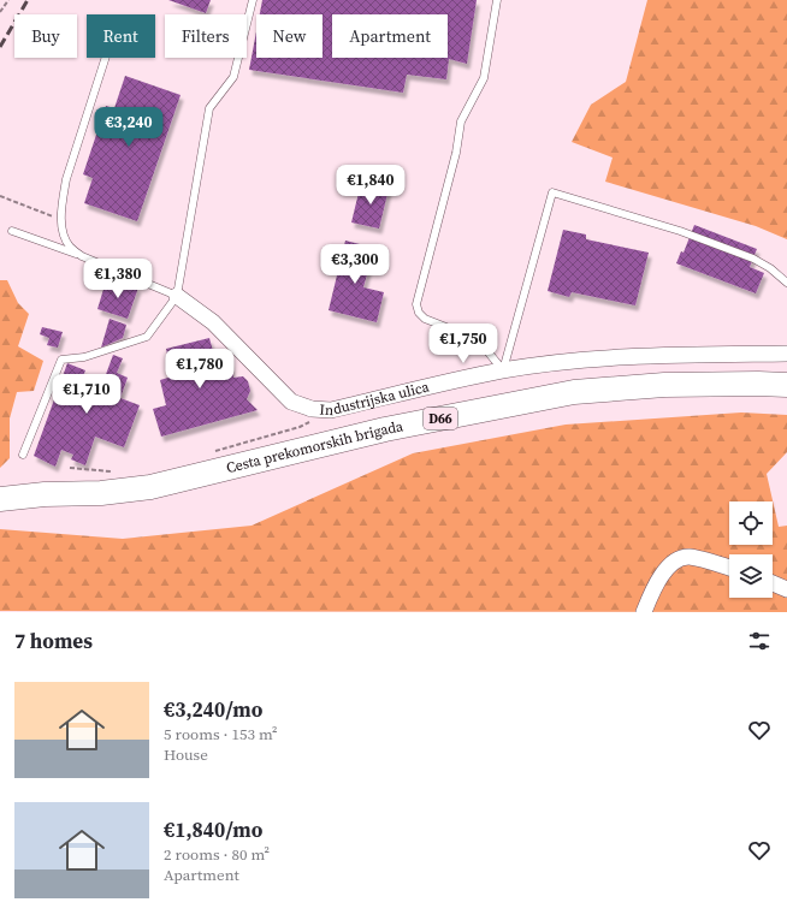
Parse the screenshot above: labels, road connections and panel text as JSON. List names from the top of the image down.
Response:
{
  "streets": {
    "main road": ["D66", "Cesta prekomorskih brigada"],
    "street": ["Industrijska ulica"]
  },
  "page": {
    "chip": [
      "Buy",
      "Rent",
      "Filters",
      "New",
      "Apartment"
    ],
    "price": [
      "€3,240",
      "€1,840",
      "€3,300",
      "€1,380",
      "€1,750",
      "€1,780",
      "€1,710"
    ],
    "heading": "7 homes",
    "list": [
      {
        "name": "€3,240/mo",
        "note": "5 rooms · 153 m² · House"
      },
      {
        "name": "€1,840/mo",
        "note": "2 rooms · 80 m² · Apartment"
      }
    ]
  }
}
